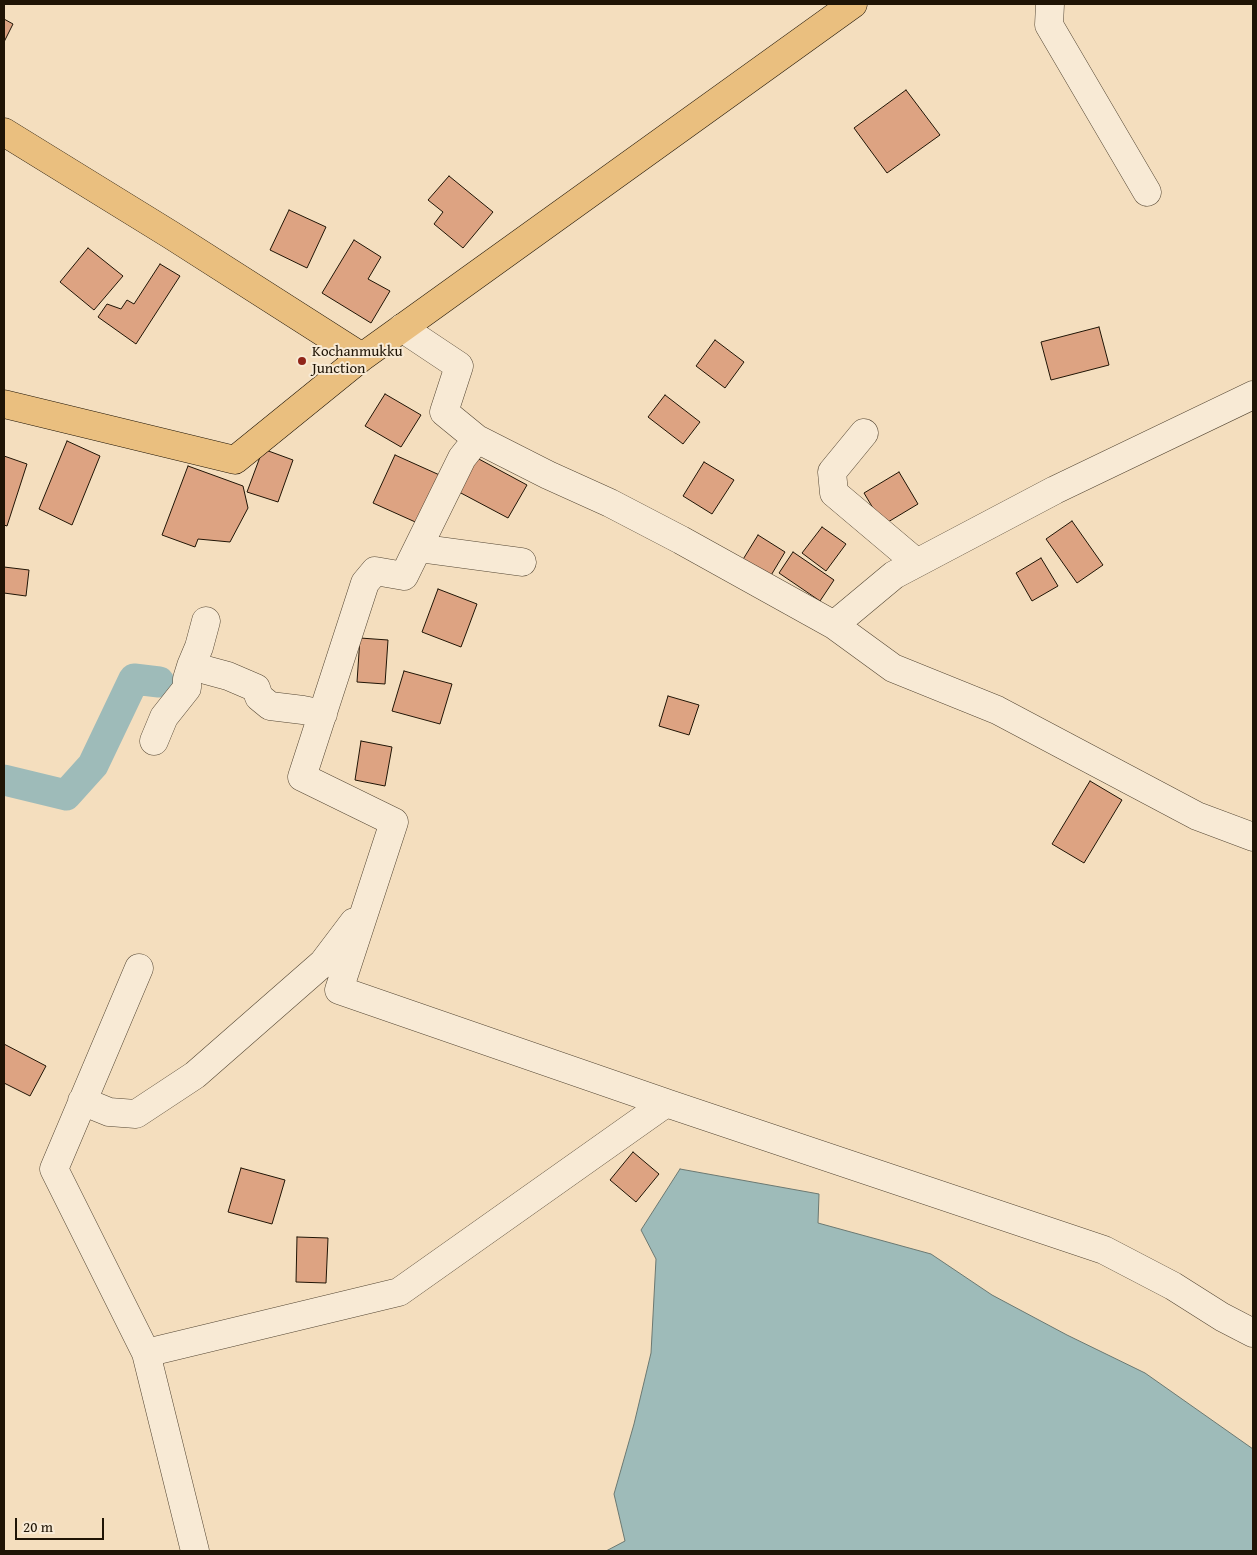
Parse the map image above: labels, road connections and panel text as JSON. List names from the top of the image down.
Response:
{
  "places": ["Kochanmukku Junction"],
  "scale_bar": "20 m"
}
